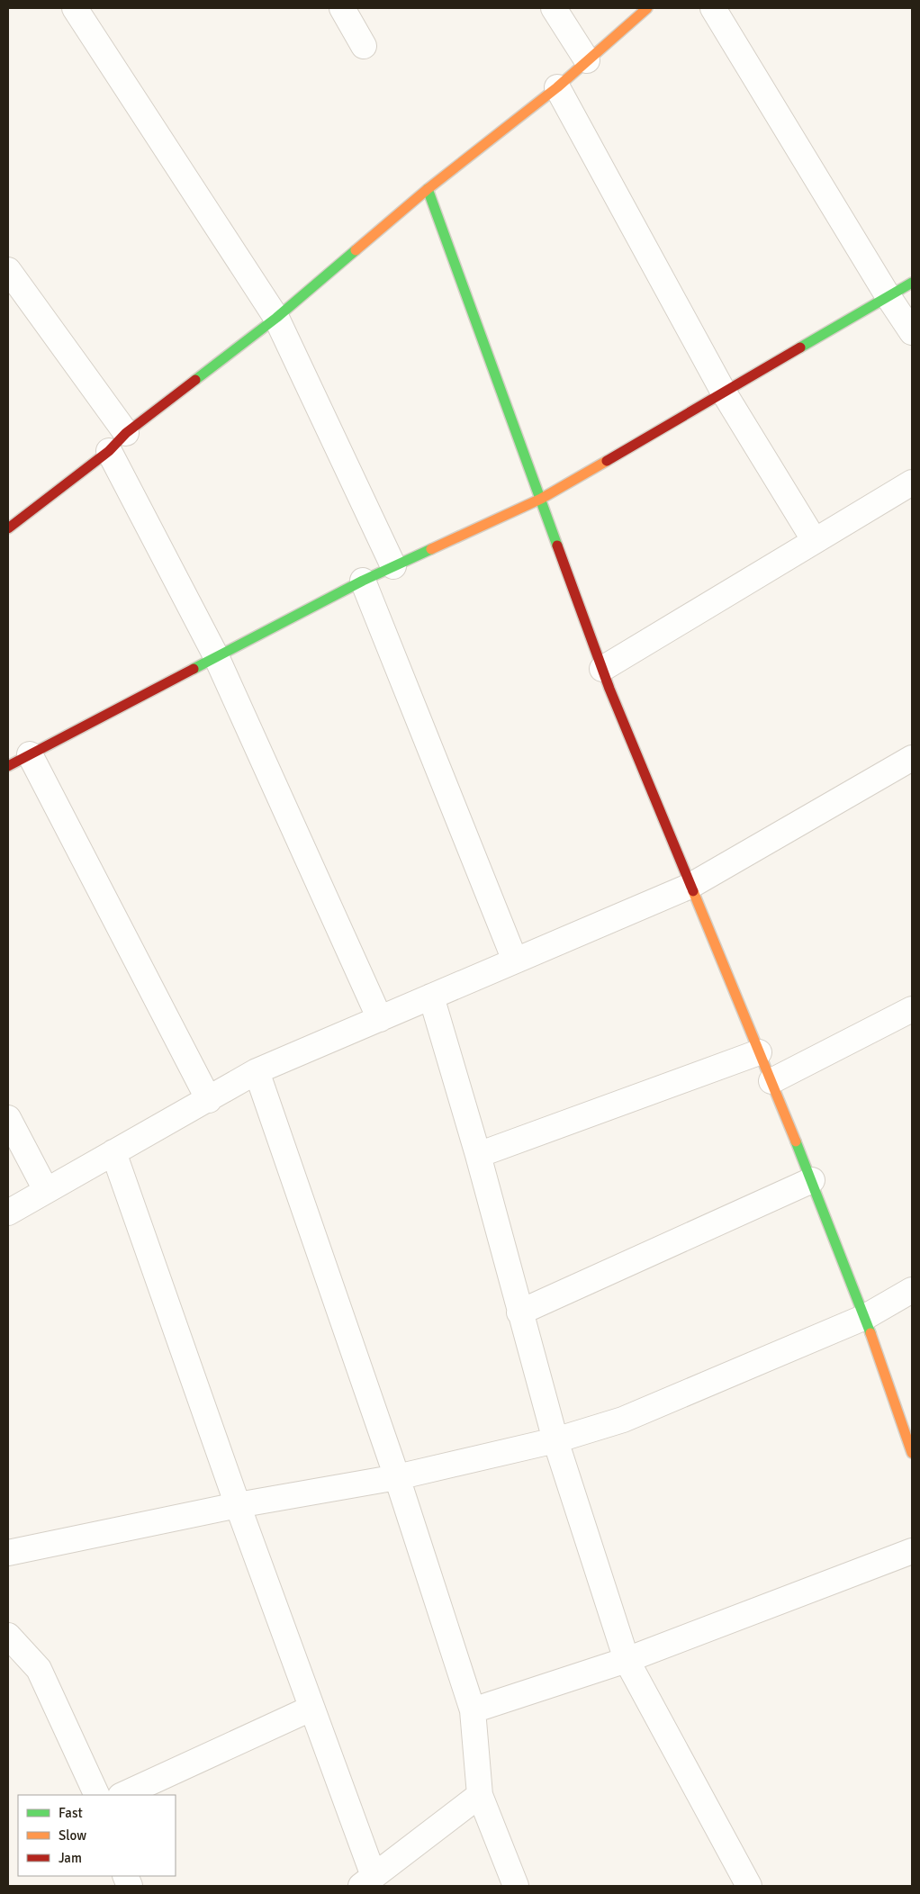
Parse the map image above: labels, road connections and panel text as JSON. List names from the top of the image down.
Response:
{
  "legend": ["Fast", "Slow", "Jam"]
}
